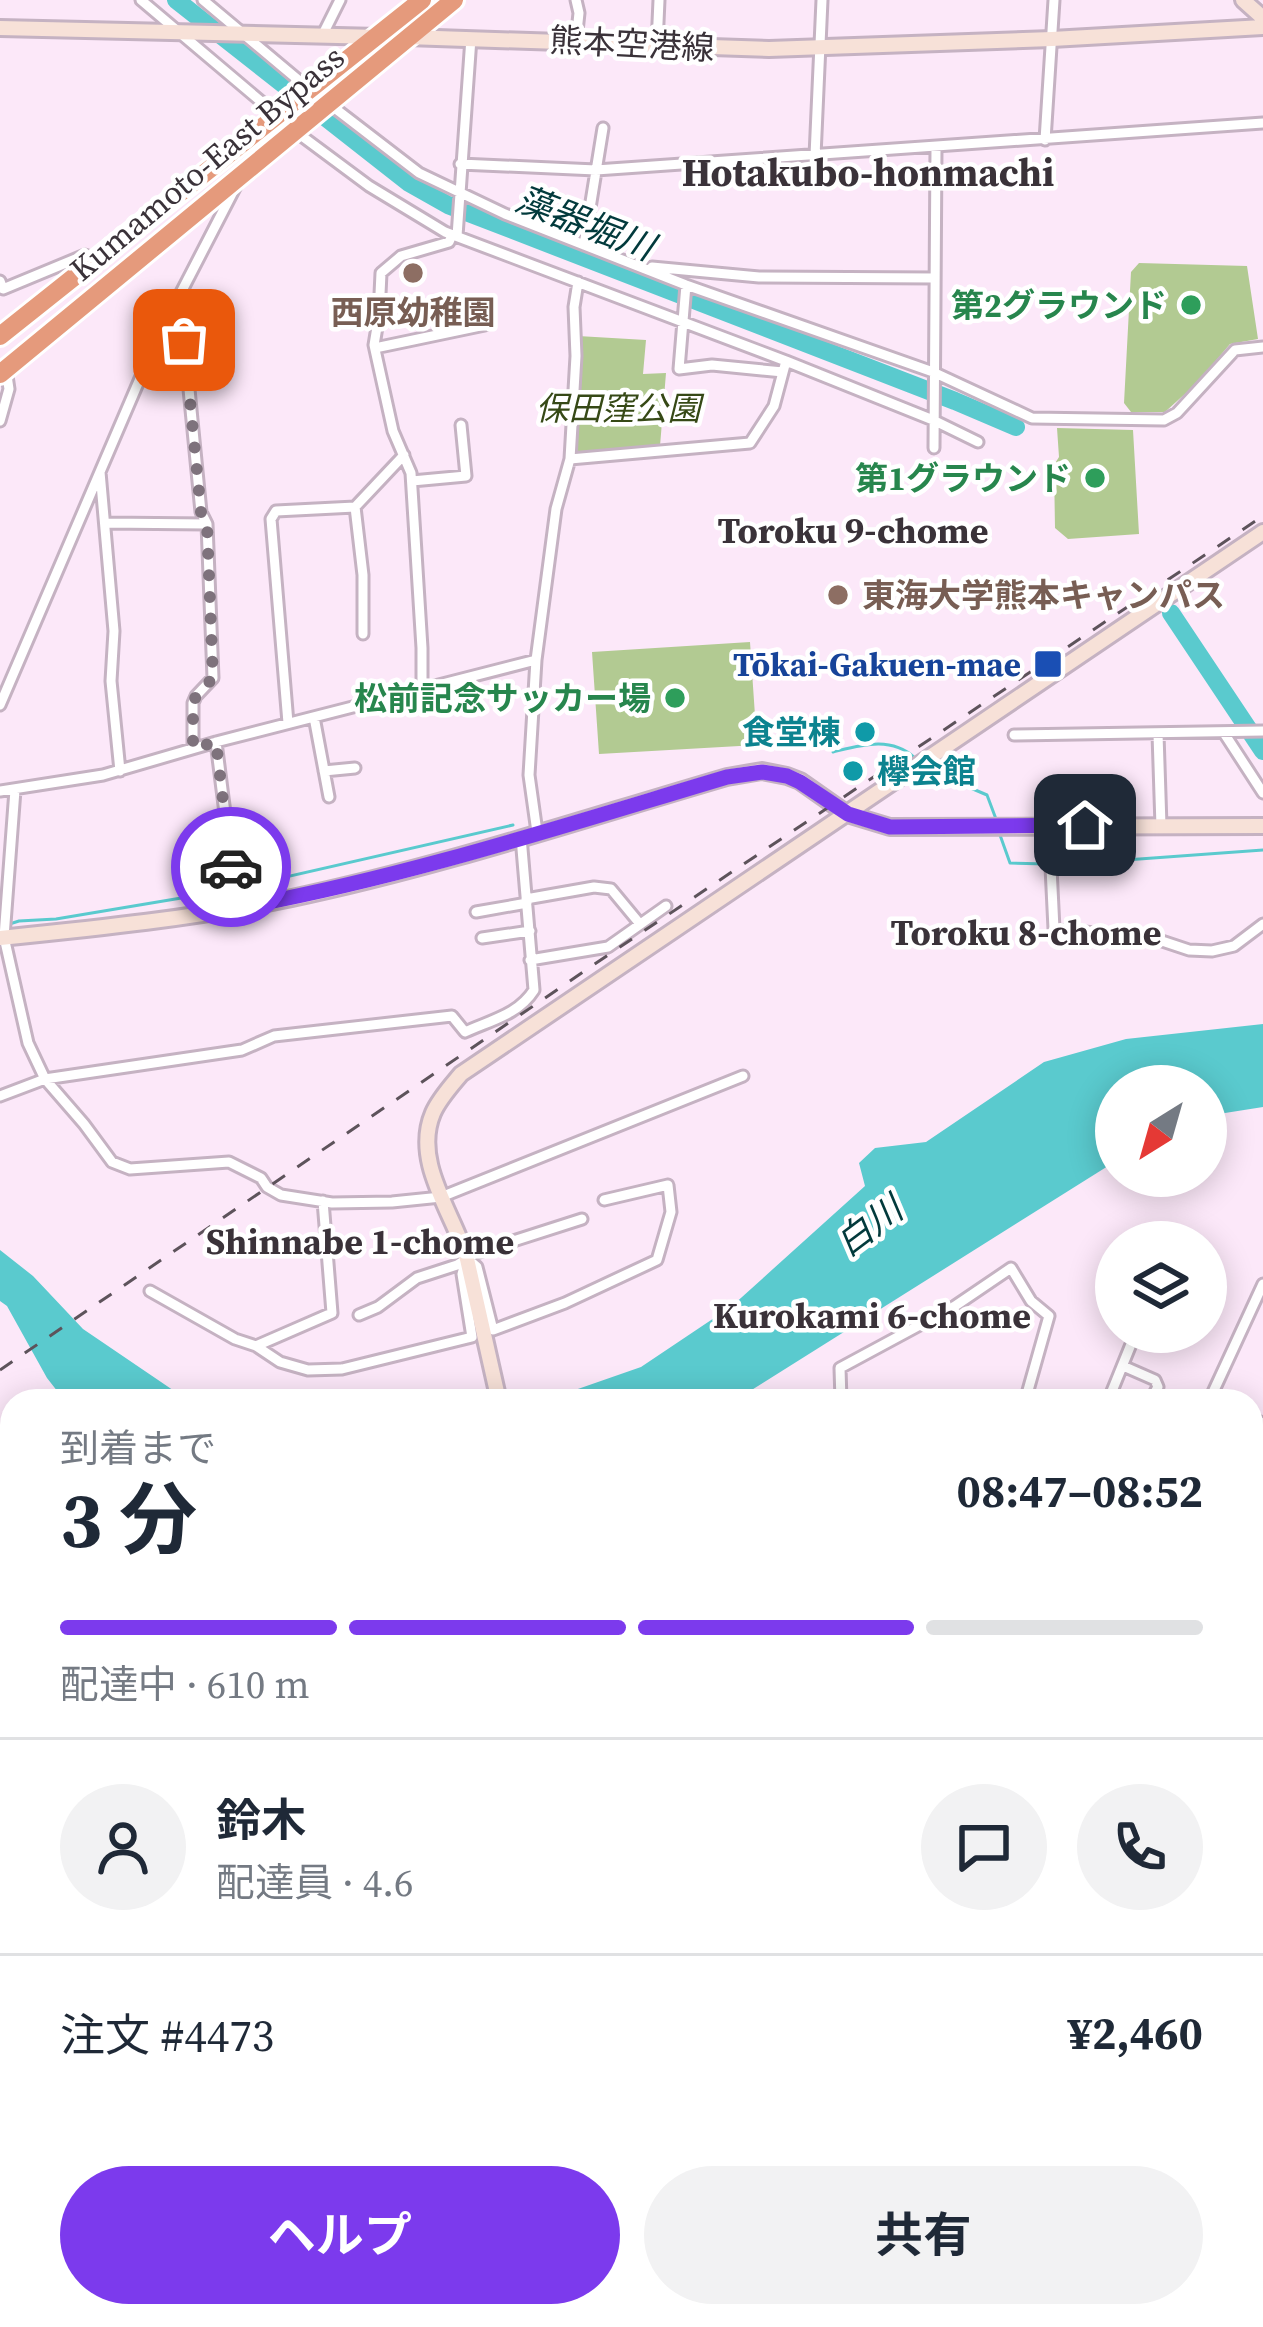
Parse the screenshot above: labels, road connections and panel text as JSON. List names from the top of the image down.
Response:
{
  "streets": {
    "highway": ["Kumamoto-East Bypass"],
    "main road": ["熊本空港線"]
  },
  "crossings": [
    ["熊本空港線", "Kumamoto-East Bypass"]
  ],
  "districts": [
    "Hotakubo-honmachi",
    "Toroku 9-chome",
    "Toroku 8-chome",
    "Shinnabe 1-chome",
    "Kurokami 6-chome"
  ],
  "water": ["藻器堀川", "白川"],
  "parks": ["保田窪公園"],
  "places": {
    "other": [
      "西原幼稚園",
      "第2グラウンド",
      "第1グラウンド",
      "東海大学熊本キャンパス",
      "松前記念サッカー場",
      "食堂棟",
      "欅会館"
    ],
    "transit": ["Tōkai-Gakuen-mae"]
  },
  "north": "bottom left",
  "page": {
    "heading": ["3 分", "到着まで", "08:47–08:52"],
    "panel": [
      "鈴木",
      "配達員 · 4.6",
      "注文 #4473",
      "¥2,460"
    ],
    "bar": "配達中 · 610 m",
    "buttons": ["ヘルプ", "共有"]
  }
}
